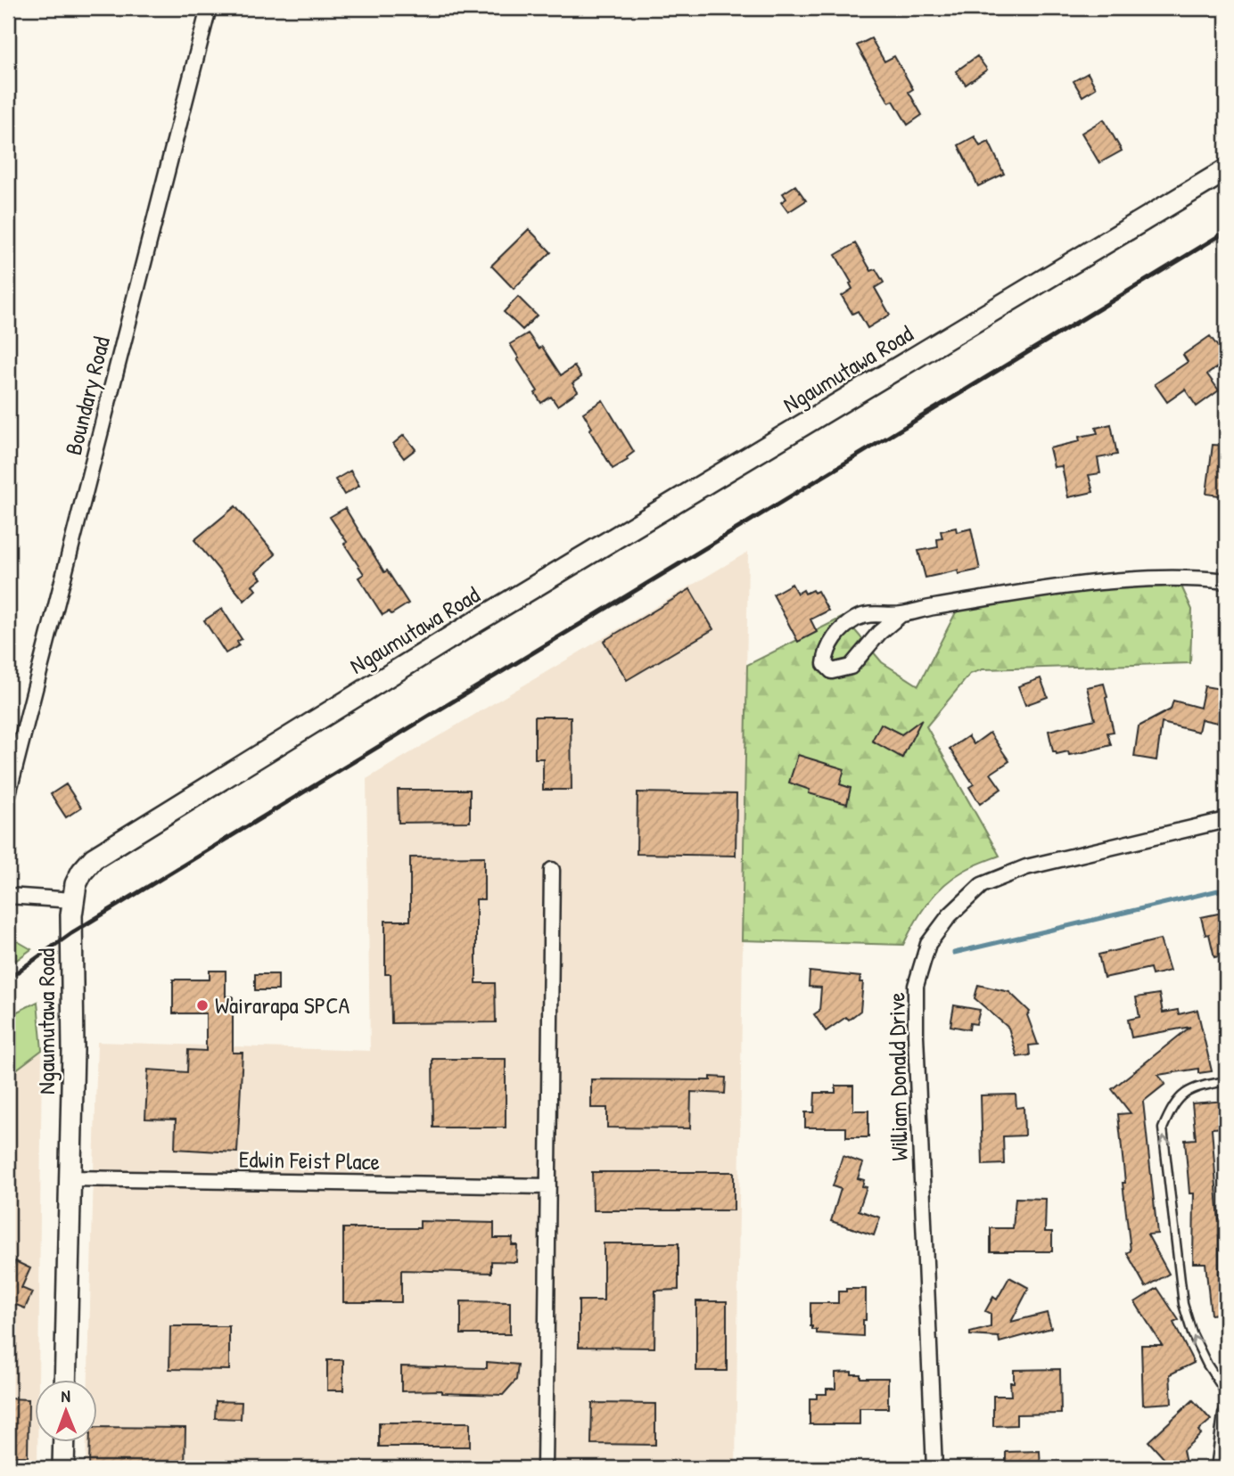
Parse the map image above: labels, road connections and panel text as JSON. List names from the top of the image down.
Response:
{
  "streets": {
    "main road": ["Ngaumutawa Road"],
    "street": ["Boundary Road", "William Donald Drive", "Edwin Feist Place"]
  },
  "crossings": [
    ["Ngaumutawa Road", "Edwin Feist Place"]
  ],
  "places": ["Wairarapa SPCA"],
  "north": "top"
}
